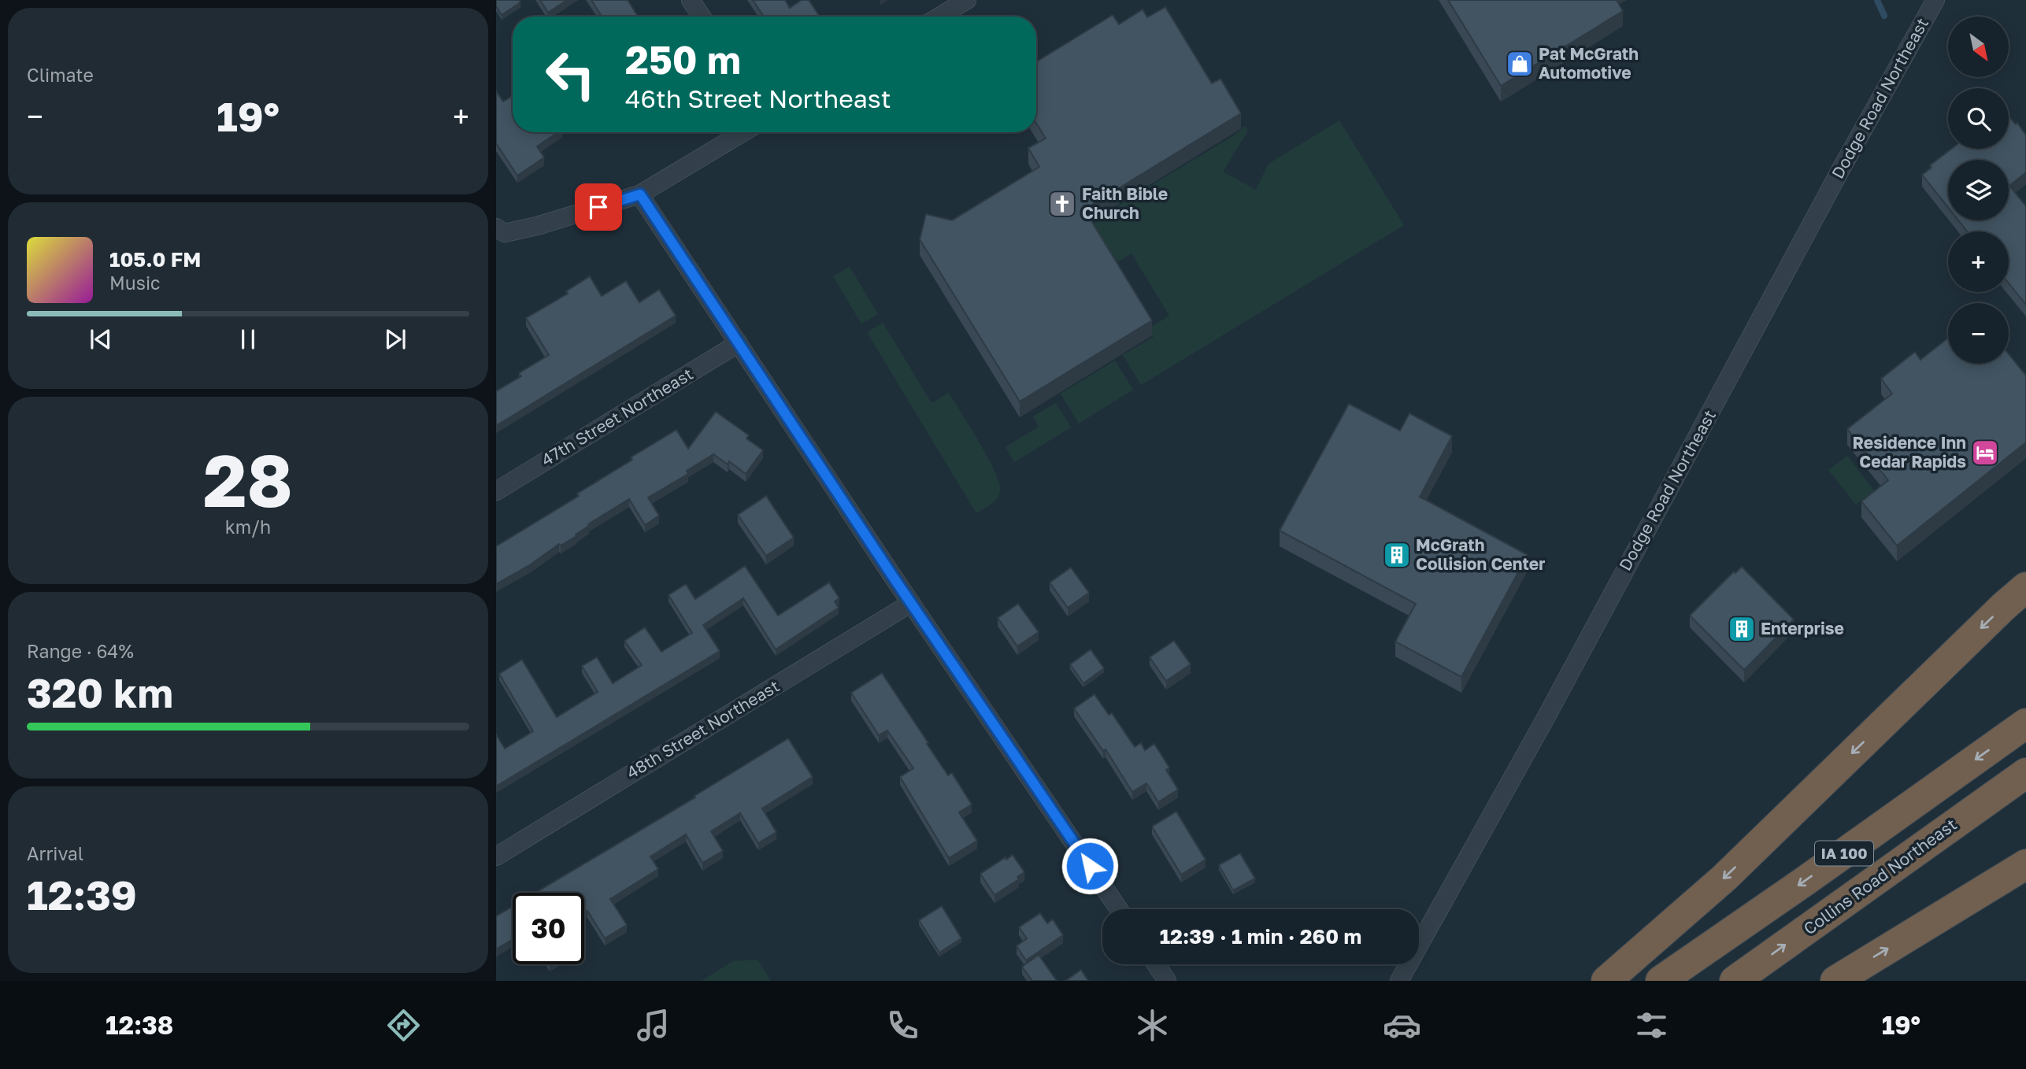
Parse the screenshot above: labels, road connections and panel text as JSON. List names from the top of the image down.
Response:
{
  "streets": {
    "highway": ["IA 100", "Collins Road Northeast"],
    "street": ["Dodge Road Northeast", "47th Street Northeast", "48th Street Northeast"]
  },
  "places": {
    "shop": ["Pat McGrath Automotive"],
    "church": ["Faith Bible Church"],
    "hotel": ["Residence Inn Cedar Rapids"],
    "building": ["McGrath Collision Center", "Enterprise"]
  },
  "north": "bottom right",
  "page": {
    "tile": [
      "Climate",
      ["28", "km/h"],
      ["Range · 64%", "320 km"],
      ["Arrival", "12:39"]
    ],
    "map_buttons": ["+", "−"],
    "turn": ["250 m", "46th Street Northeast"],
    "heat": ["−", "19°", "+"],
    "song": ["105.0 FM", "Music"],
    "limit": "30",
    "trip": "12:39 · 1 min · 260 m",
    "tabs": ["12:38", "19°"]
  }
}
